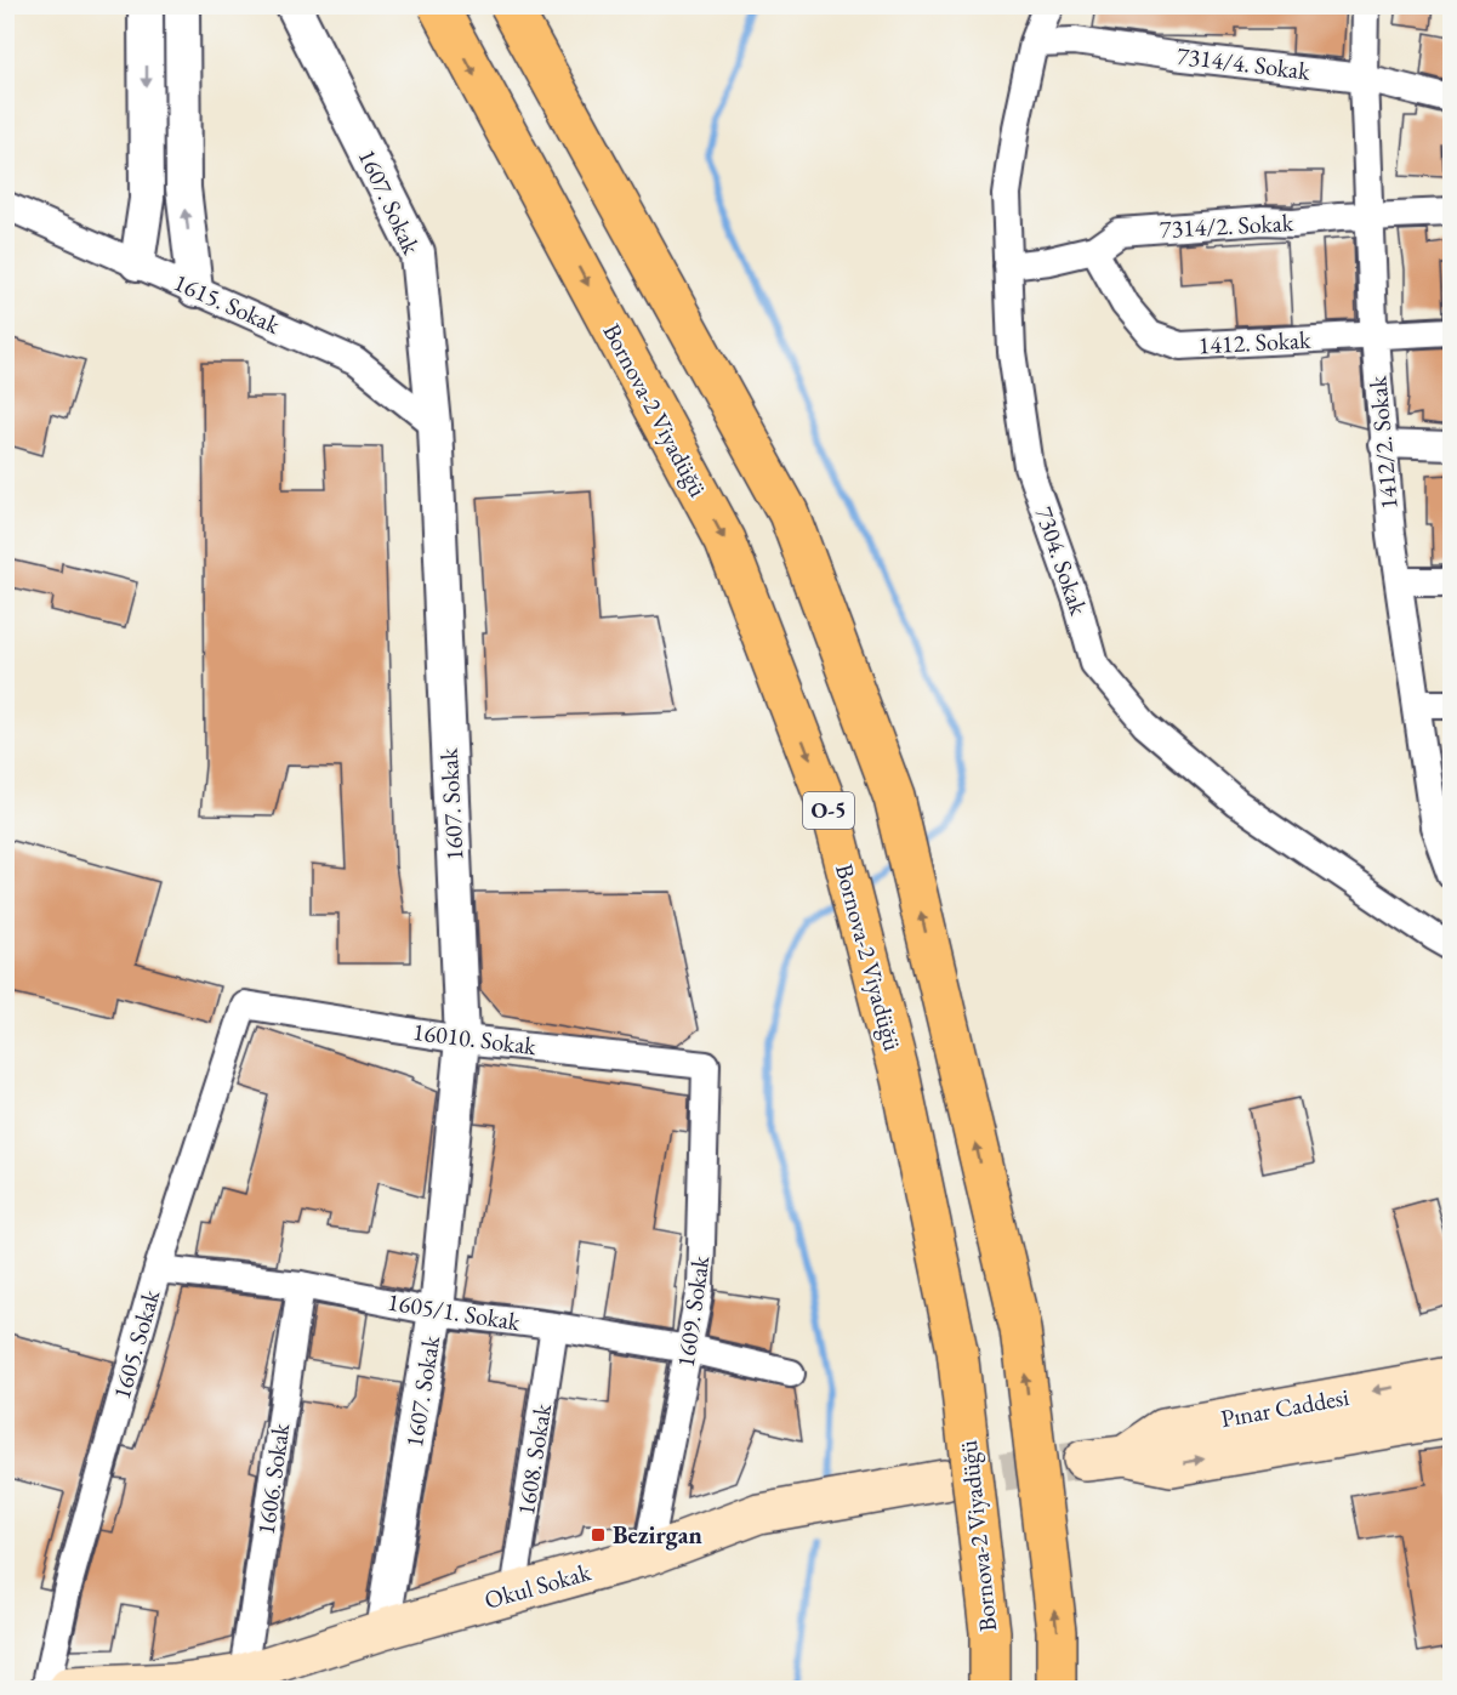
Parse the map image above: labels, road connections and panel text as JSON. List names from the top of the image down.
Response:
{
  "streets": {
    "highway": ["Bornova-2 Viyadüğü", "O-5"],
    "main road": ["Pınar Caddesi", "Okul Sokak"],
    "street": [
      "7314/4. Sokak",
      "1607. Sokak",
      "7314/2. Sokak",
      "1615. Sokak",
      "1412. Sokak",
      "1412/2. Sokak",
      "7304. Sokak",
      "16010. Sokak",
      "1605/1. Sokak",
      "1609. Sokak",
      "1605. Sokak",
      "1608. Sokak",
      "1606. Sokak"
    ]
  },
  "crossings": [
    ["7314/4. Sokak", "1412/2. Sokak"],
    ["7314/4. Sokak", "7304. Sokak"],
    ["1607. Sokak", "1615. Sokak"],
    ["1607. Sokak", "16010. Sokak"],
    ["1607. Sokak", "1605/1. Sokak"],
    ["1607. Sokak", "Okul Sokak"],
    ["7314/2. Sokak", "1412. Sokak"],
    ["7314/2. Sokak", "1412/2. Sokak"],
    ["7314/2. Sokak", "7304. Sokak"],
    ["1412. Sokak", "1412/2. Sokak"],
    ["16010. Sokak", "1609. Sokak"],
    ["16010. Sokak", "1605. Sokak"],
    ["1605/1. Sokak", "1609. Sokak"],
    ["1605/1. Sokak", "1605. Sokak"],
    ["1605/1. Sokak", "1608. Sokak"],
    ["1605/1. Sokak", "1606. Sokak"],
    ["1609. Sokak", "Okul Sokak"],
    ["1605. Sokak", "Okul Sokak"],
    ["1608. Sokak", "Okul Sokak"],
    ["1606. Sokak", "Okul Sokak"]
  ],
  "places": {
    "transit": ["Bezirgan"]
  }
}
